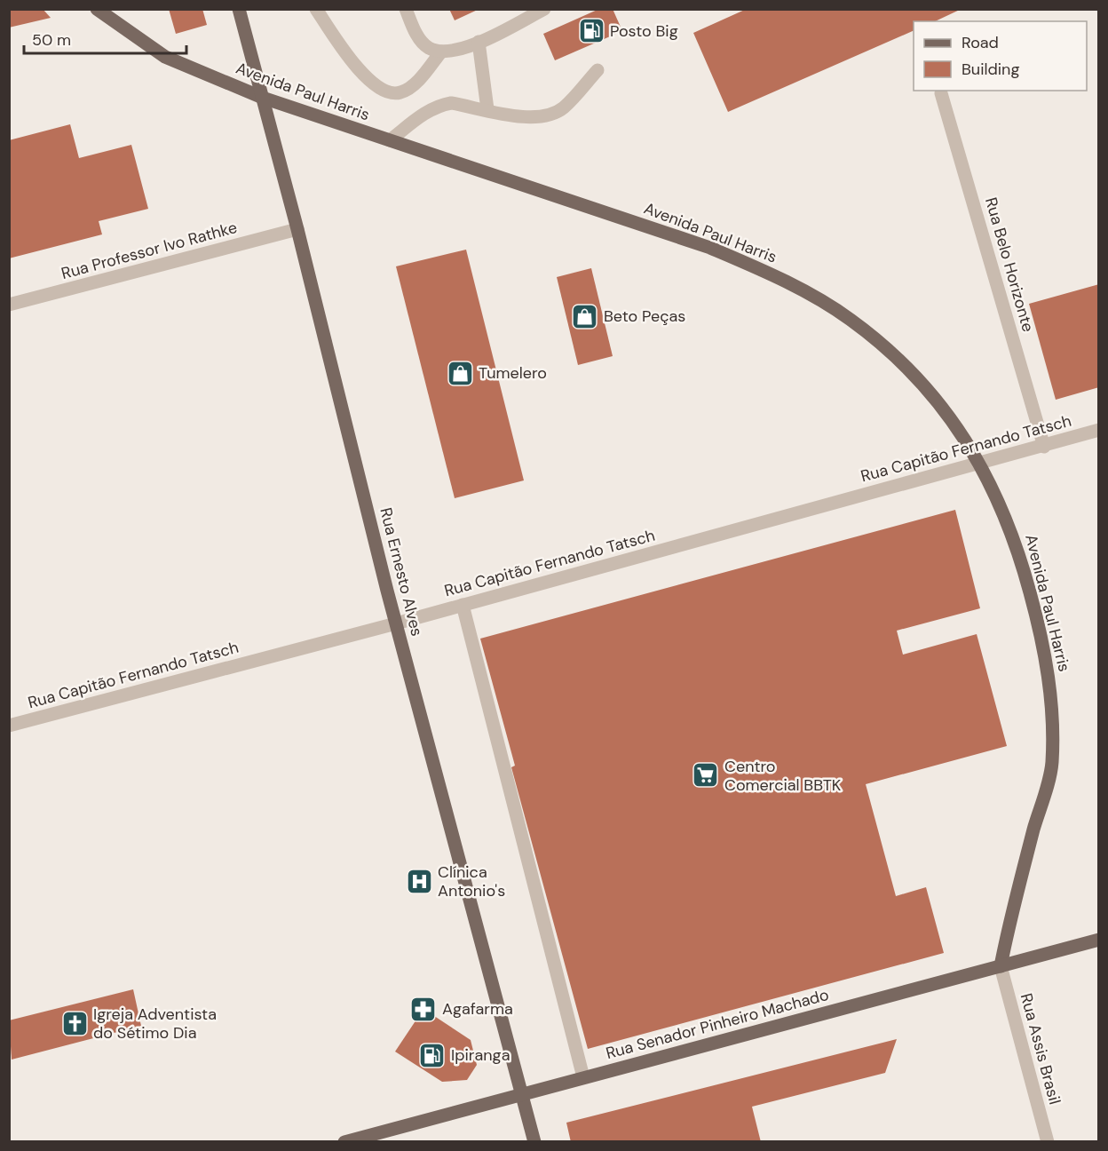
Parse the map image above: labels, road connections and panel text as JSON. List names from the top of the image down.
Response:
{
  "streets": {
    "main road": ["Avenida Paul Harris", "Rua Ernesto Alves", "Rua Senador Pinheiro Machado"],
    "street": [
      "Rua Professor Ivo Rathke",
      "Rua Belo Horizonte",
      "Rua Capitão Fernando Tatsch",
      "Rua Assis Brasil"
    ]
  },
  "crossings": [
    ["Avenida Paul Harris", "Rua Capitão Fernando Tatsch"],
    ["Avenida Paul Harris", "Rua Ernesto Alves"],
    ["Avenida Paul Harris", "Rua Senador Pinheiro Machado"],
    ["Avenida Paul Harris", "Rua Assis Brasil"],
    ["Rua Professor Ivo Rathke", "Rua Ernesto Alves"],
    ["Rua Belo Horizonte", "Rua Capitão Fernando Tatsch"],
    ["Rua Capitão Fernando Tatsch", "Rua Ernesto Alves"],
    ["Rua Ernesto Alves", "Rua Senador Pinheiro Machado"],
    ["Rua Senador Pinheiro Machado", "Rua Assis Brasil"]
  ],
  "places": {
    "fuel station": ["Posto Big", "Ipiranga"],
    "shop": ["Beto Peças", "Tumelero"],
    "supermarket": ["Centro Comercial BBTK"],
    "hospital": ["Clínica Antonio's"],
    "pharmacy": ["Agafarma"],
    "church": ["Igreja Adventista do Sétimo Dia"]
  },
  "legend": ["Road", "Building"],
  "scale_bar": "50 m"
}
